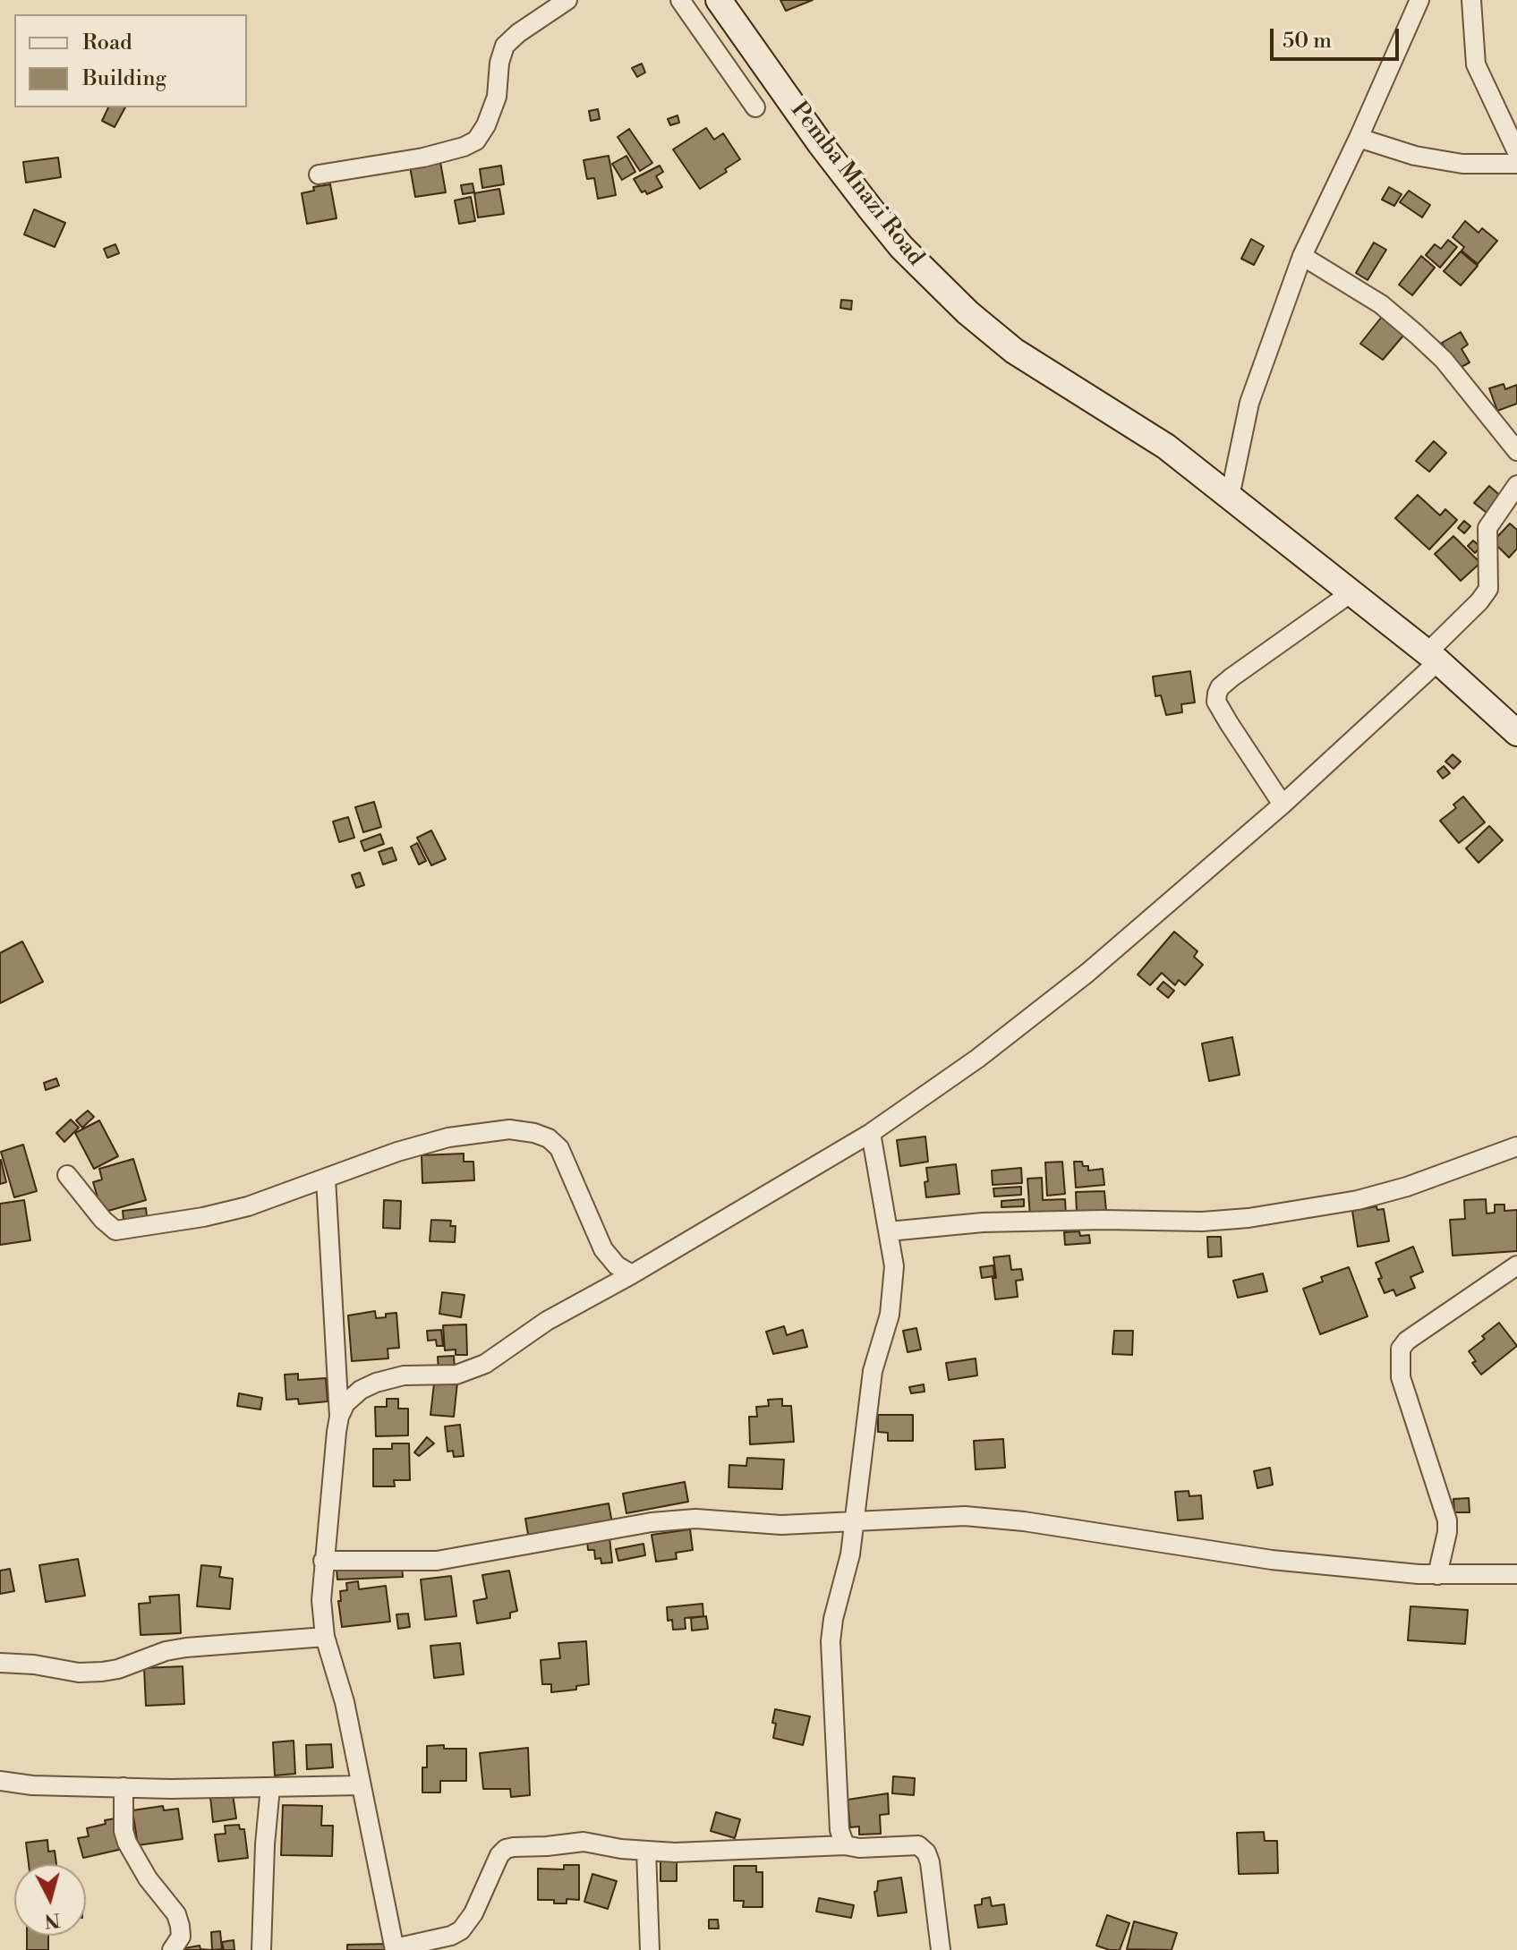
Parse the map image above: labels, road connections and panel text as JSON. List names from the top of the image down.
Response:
{
  "streets": {
    "main road": ["Pemba Mnazi Road"]
  },
  "legend": ["Road", "Building"],
  "scale_bar": "50 m",
  "north": "bottom"
}
